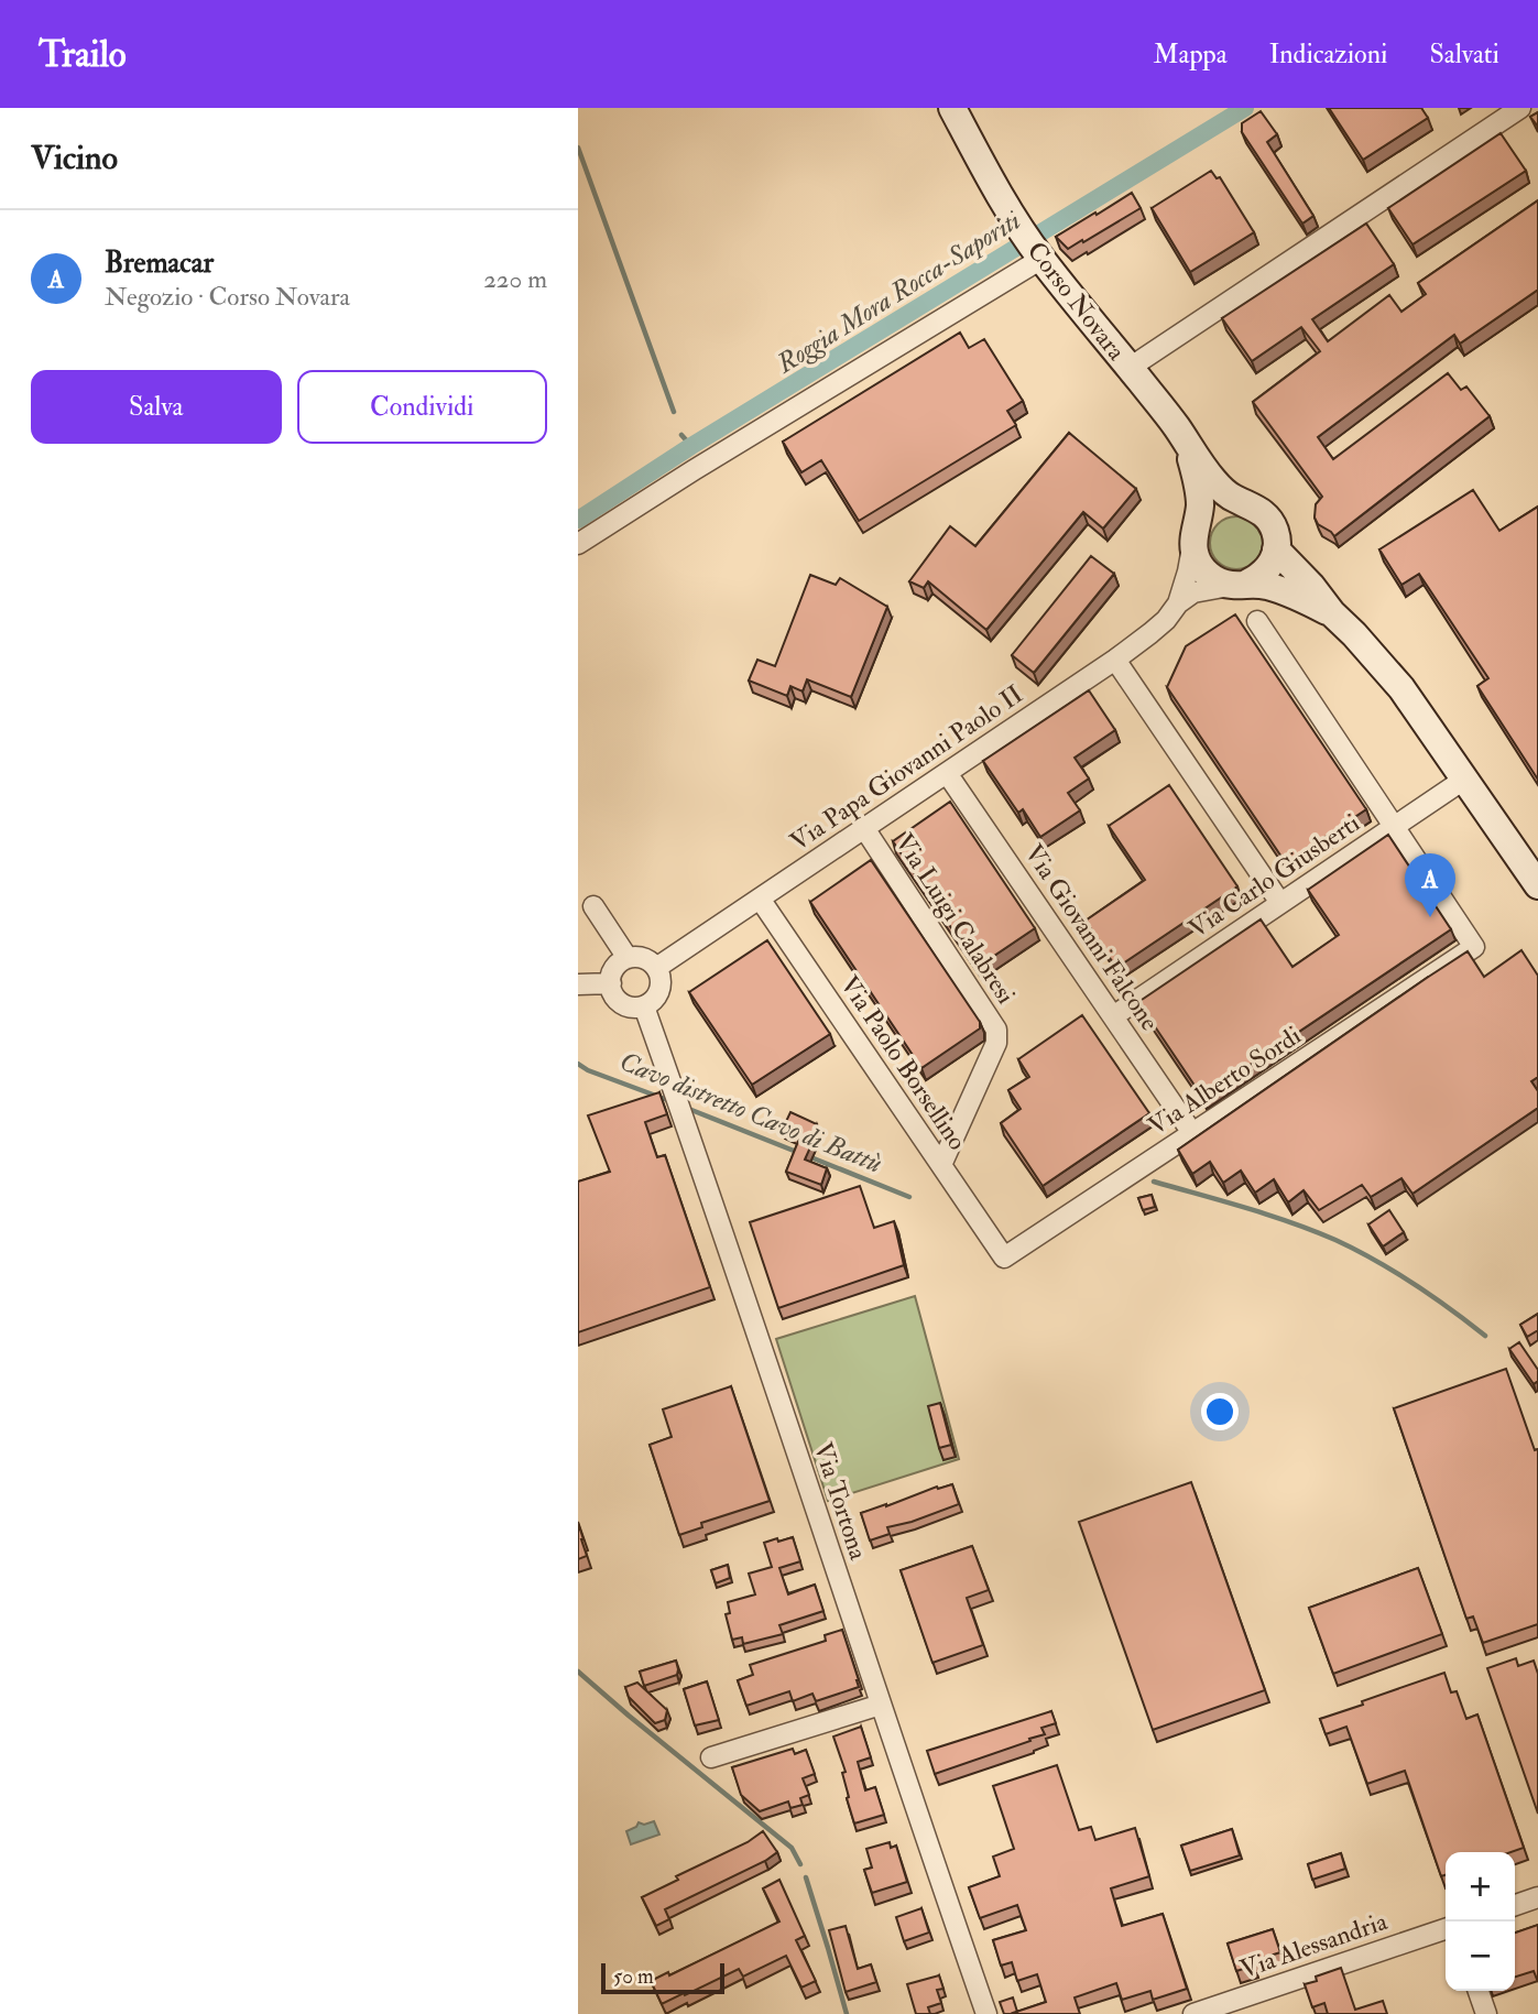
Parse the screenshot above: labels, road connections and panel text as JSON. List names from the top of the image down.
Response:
{
  "streets": {
    "main road": ["Corso Novara"],
    "street": [
      "Via Papa Giovanni Paolo II",
      "Via Carlo Giusberti",
      "Via Luigi Calabresi",
      "Via Giovanni Falcone",
      "Via Paolo Borsellino",
      "Via Alberto Sordi",
      "Via Tortona",
      "Via Alessandria"
    ]
  },
  "crossings": [
    ["Corso Novara", "Via Papa Giovanni Paolo II"],
    ["Corso Novara", "Via Carlo Giusberti"],
    ["Via Papa Giovanni Paolo II", "Via Luigi Calabresi"],
    ["Via Papa Giovanni Paolo II", "Via Giovanni Falcone"],
    ["Via Papa Giovanni Paolo II", "Via Paolo Borsellino"],
    ["Via Papa Giovanni Paolo II", "Via Tortona"],
    ["Via Carlo Giusberti", "Via Giovanni Falcone"],
    ["Via Carlo Giusberti", "Via Alberto Sordi"],
    ["Via Luigi Calabresi", "Via Paolo Borsellino"],
    ["Via Giovanni Falcone", "Via Alberto Sordi"],
    ["Via Paolo Borsellino", "Via Alberto Sordi"]
  ],
  "water": ["Roggia Mora Rocca-Saporiti", "Cavo distretto Cavo di Battù"],
  "scale_bar": "50 m",
  "page": {
    "header": "Trailo",
    "nav": ["Mappa", "Indicazioni", "Salvati"],
    "heading": "Vicino",
    "list": [
      {
        "mark": "A",
        "name": "Bremacar",
        "note": "Negozio · Corso Novara",
        "value": "220 m"
      }
    ],
    "buttons": ["Salva", "Condividi"],
    "pins": "A",
    "map_buttons": ["+", "−"],
    "scale": "50 m"
  }
}
